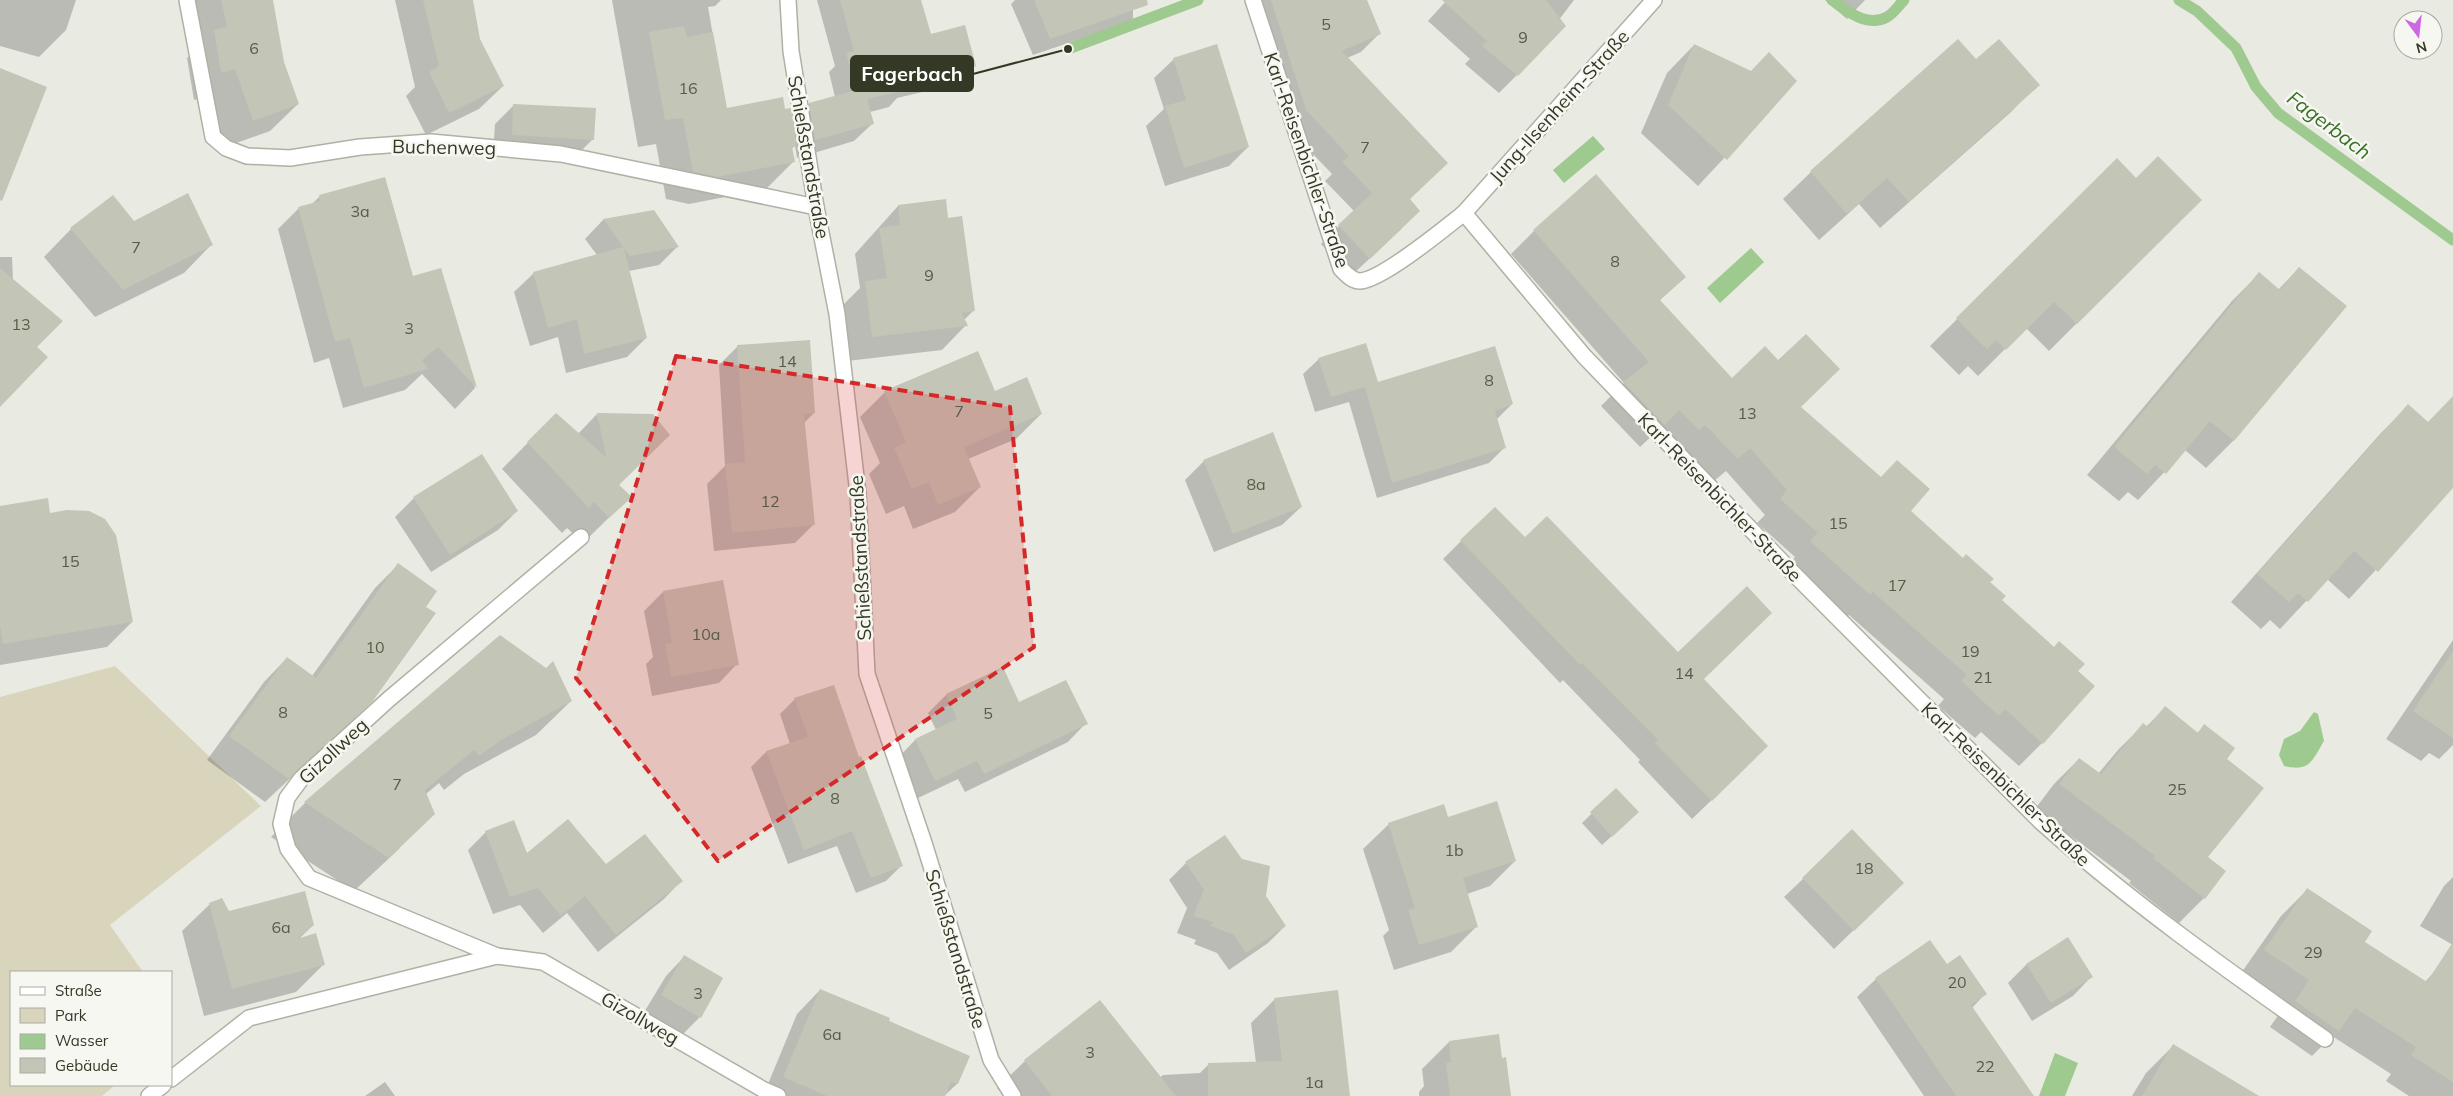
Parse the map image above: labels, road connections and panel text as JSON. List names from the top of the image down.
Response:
{
  "streets": {
    "street": [
      "Jung-Ilsenheim-Straße",
      "Buchenweg",
      "Schießstandstraße",
      "Karl-Reisenbichler-Straße",
      "Gizollweg"
    ]
  },
  "crossings": [
    ["Jung-Ilsenheim-Straße", "Karl-Reisenbichler-Straße"],
    ["Buchenweg", "Schießstandstraße"]
  ],
  "water": ["Fagerbach"],
  "places": ["Fagerbach"],
  "house_numbers": [
    "5",
    "9",
    "6",
    "16",
    "7",
    "3a",
    "7",
    "8",
    "9",
    "13",
    "3",
    "14",
    "8",
    "7",
    "13",
    "8a",
    "12",
    "15",
    "15",
    "17",
    "10a",
    "10",
    "19",
    "14",
    "21",
    "8",
    "5",
    "7",
    "25",
    "8",
    "1b",
    "18",
    "6a",
    "29",
    "20",
    "3",
    "6a",
    "3",
    "22",
    "1a"
  ],
  "legend": [
    "Straße",
    "Park",
    "Wasser",
    "Gebäude"
  ],
  "north": "bottom"
}
